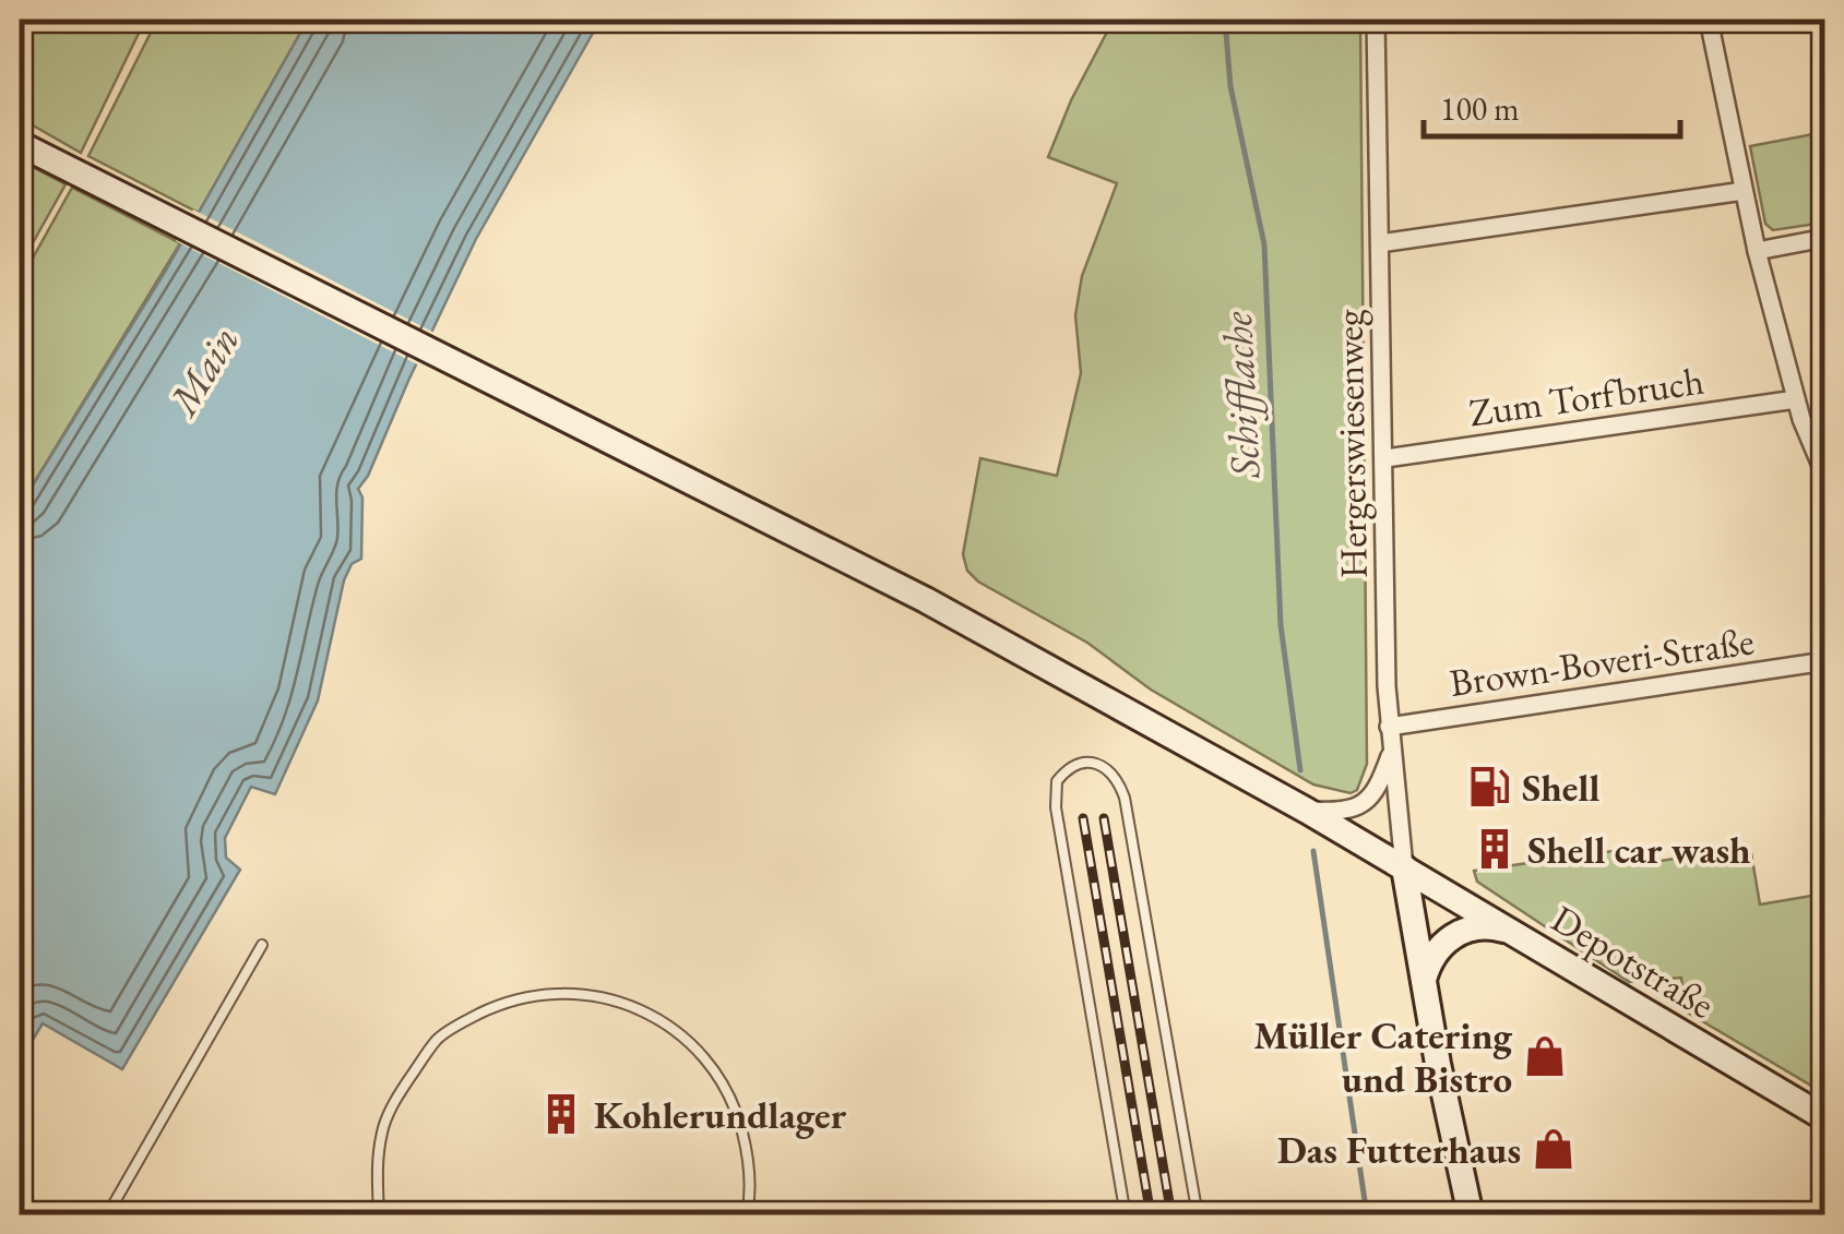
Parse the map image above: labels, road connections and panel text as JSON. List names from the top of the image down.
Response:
{
  "streets": {
    "main road": ["Depotstraße"],
    "street": ["Zum Torfbruch", "Hergerswiesenweg", "Brown-Boveri-Straße"]
  },
  "crossings": [
    ["Zum Torfbruch", "Hergerswiesenweg"],
    ["Hergerswiesenweg", "Brown-Boveri-Straße"],
    ["Hergerswiesenweg", "Depotstraße"]
  ],
  "water": ["Main", "Schifflache"],
  "places": {
    "fuel station": ["Shell"],
    "building": ["Shell car wash", "Kohlerundlager"],
    "shop": ["Müller Catering und Bistro", "Das Futterhaus"]
  },
  "scale_bar": "100 m"
}
